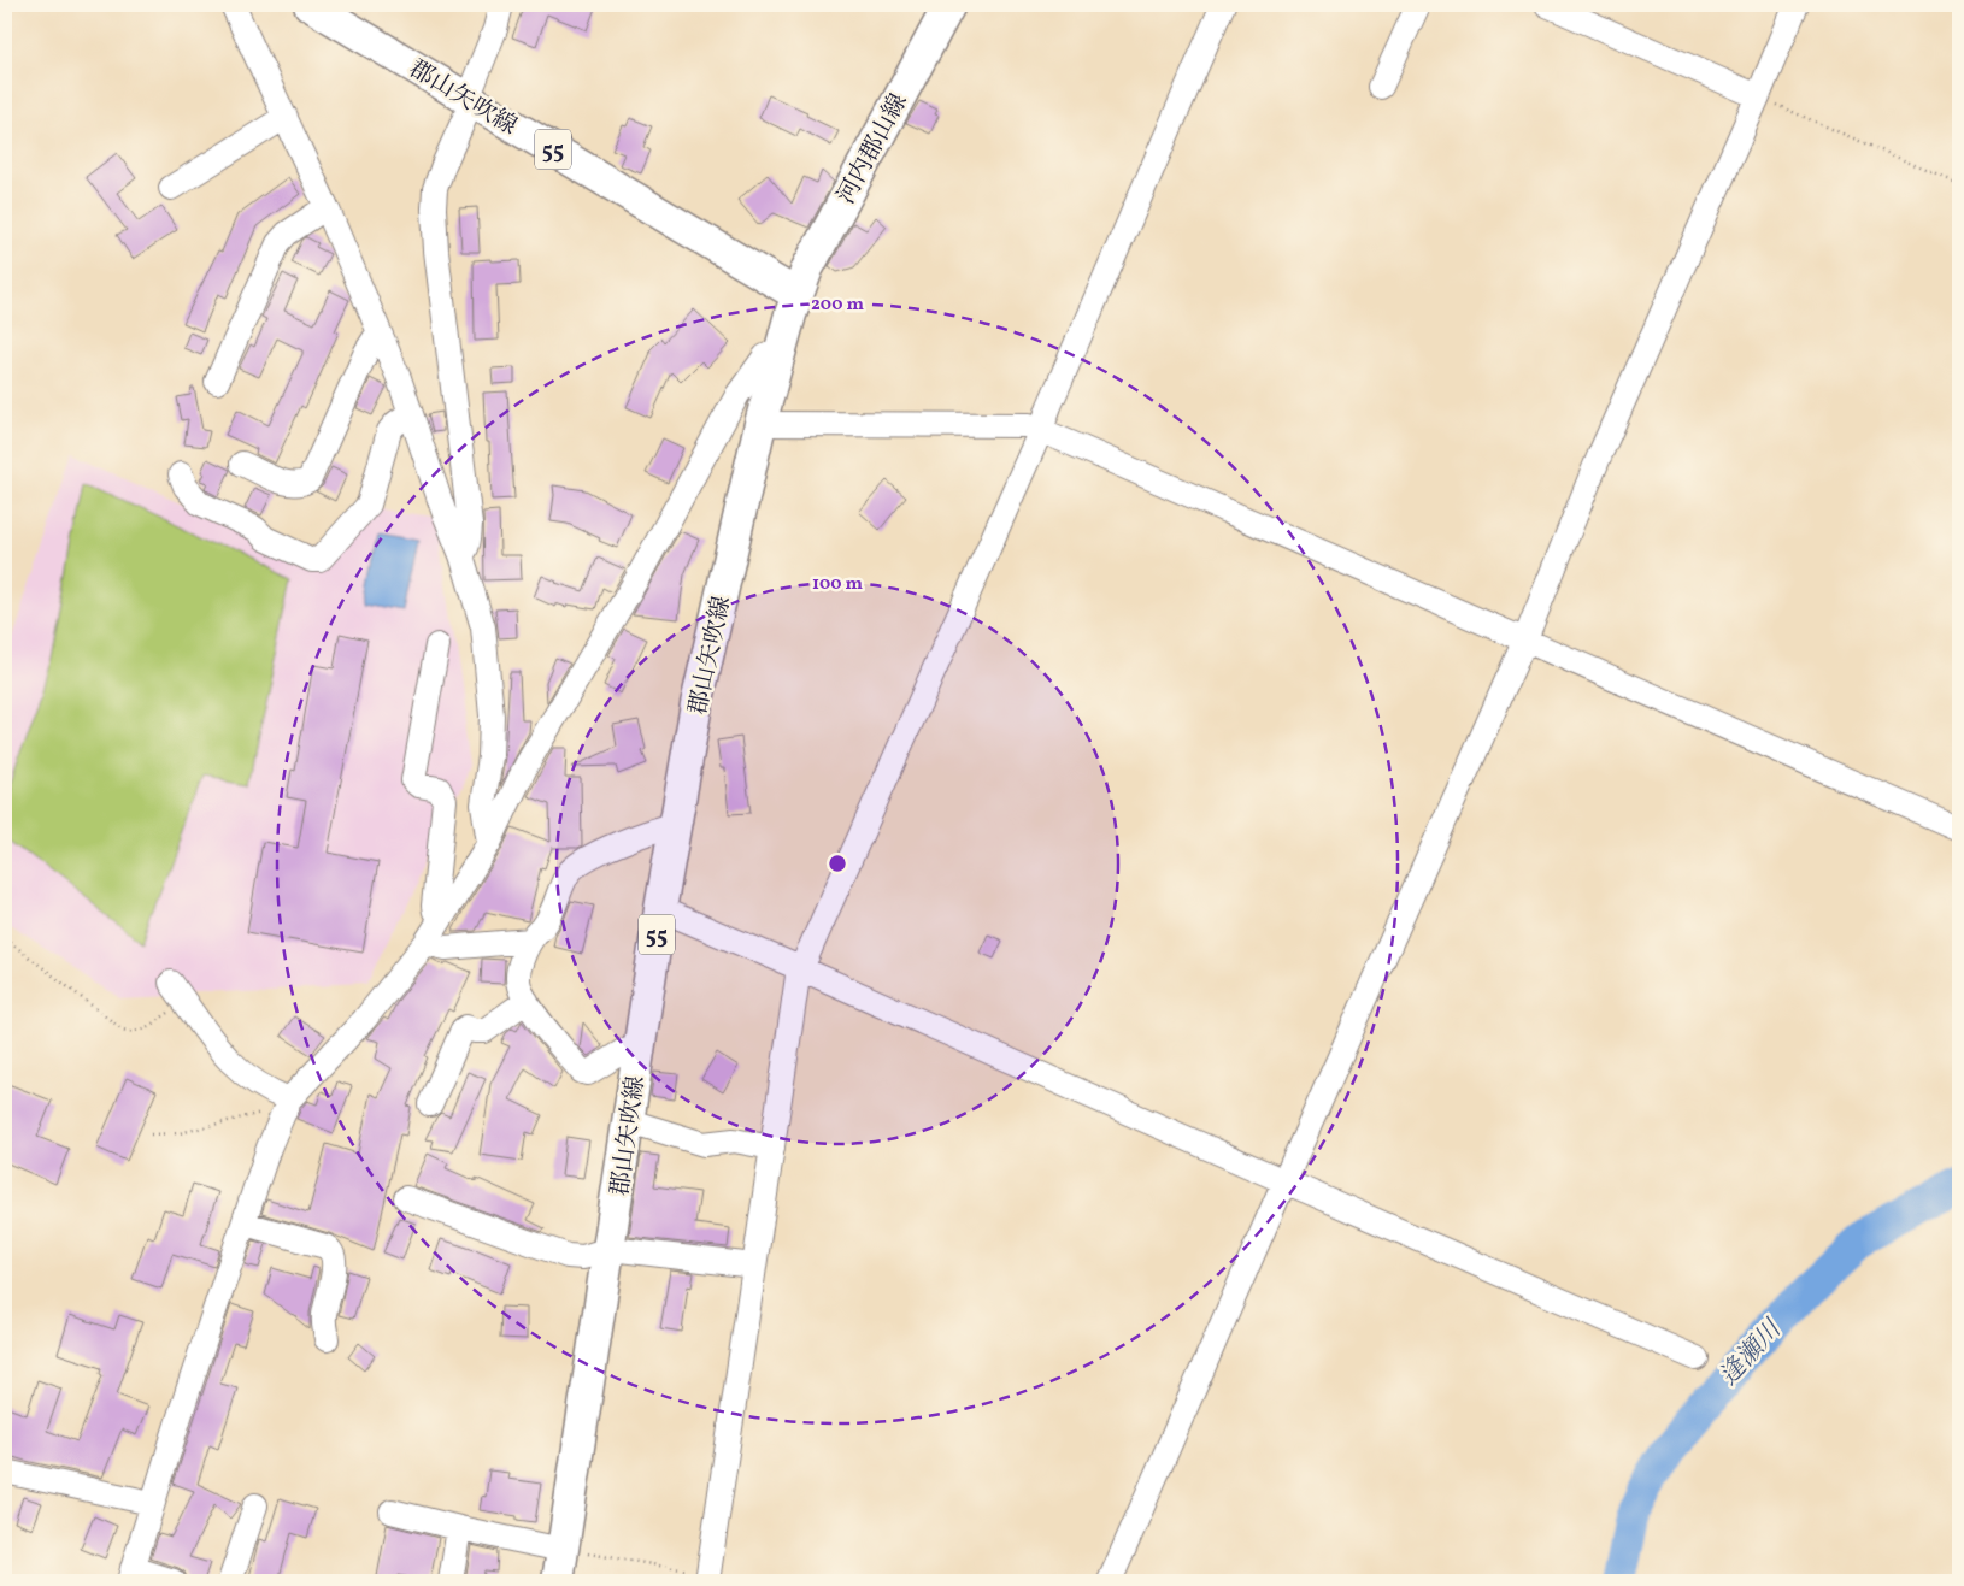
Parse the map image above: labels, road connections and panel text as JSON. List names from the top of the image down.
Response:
{
  "streets": {
    "main road": ["郡山矢吹線", "河内郡山線", "55"]
  },
  "crossings": [
    ["郡山矢吹線", "河内郡山線"]
  ],
  "water": ["逢瀬川"],
  "rings": ["200 m", "100 m"]
}
